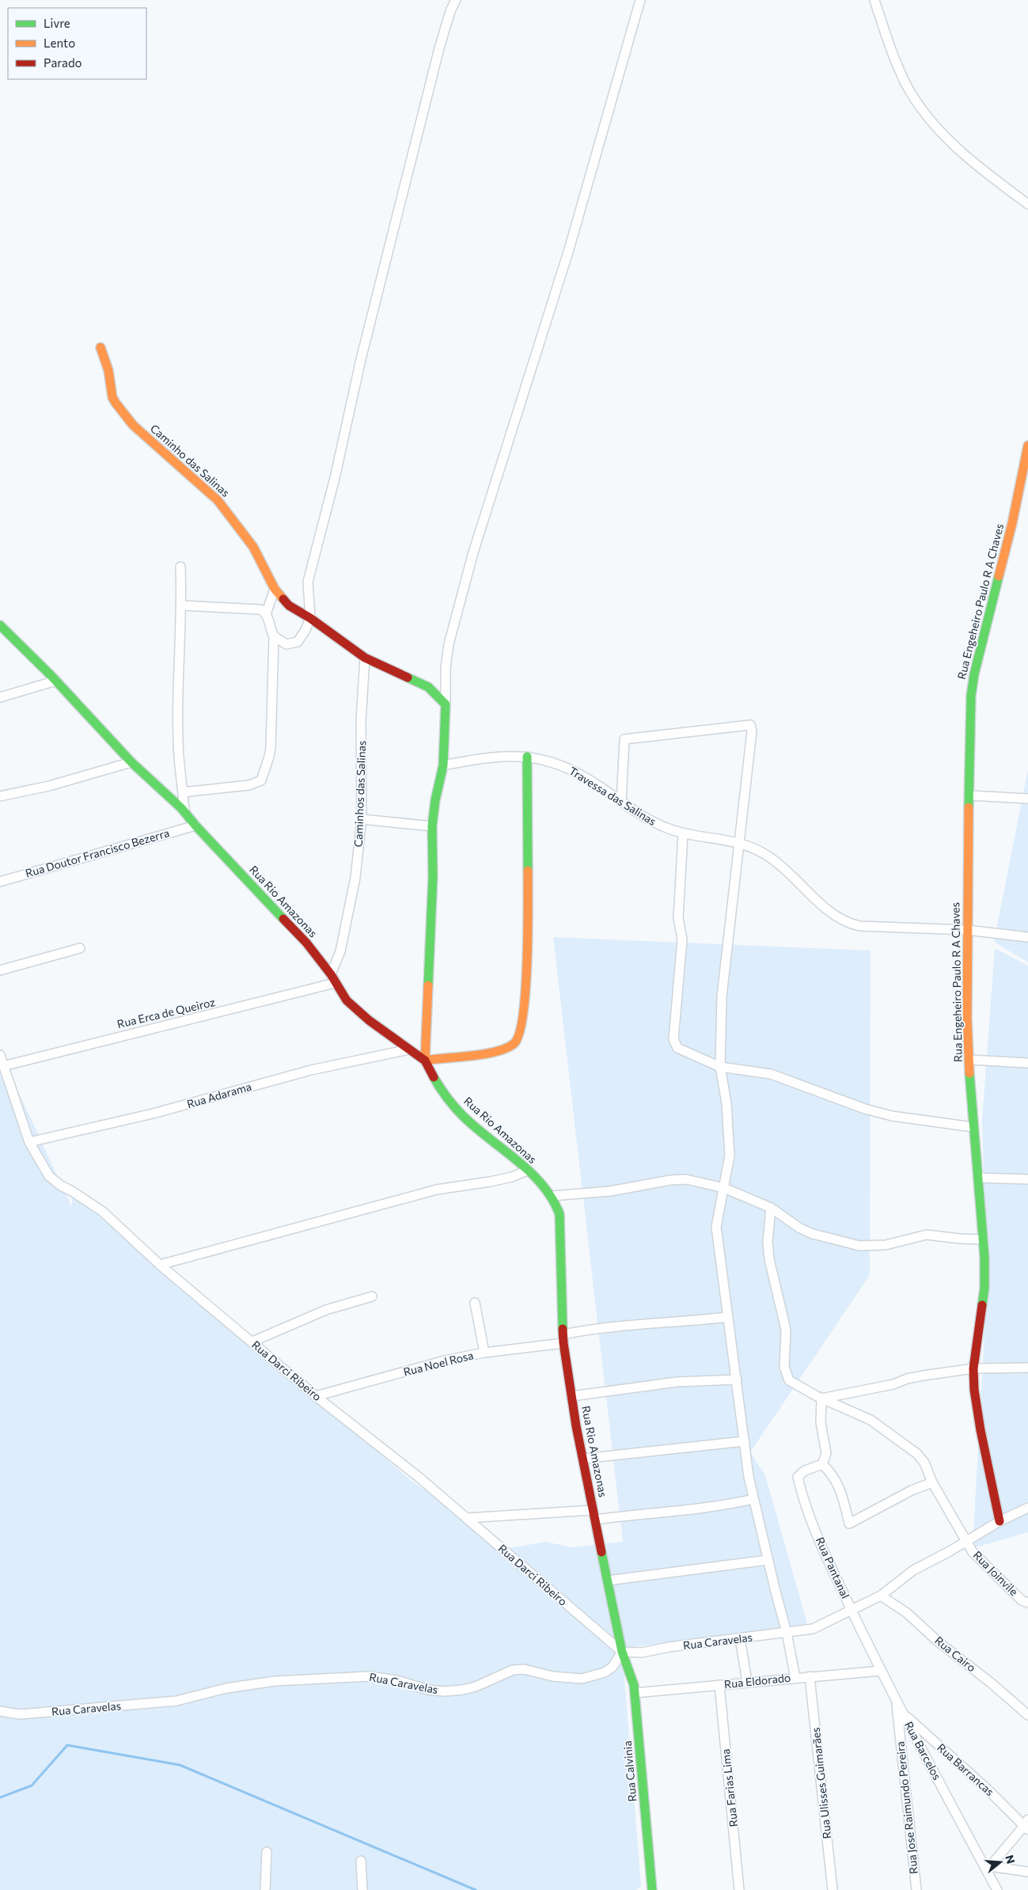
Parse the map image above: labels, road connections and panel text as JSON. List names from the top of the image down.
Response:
{
  "streets": {
    "street": [
      "Caminho das Salinas",
      "Rua Engeheiro Paulo R A Chaves",
      "Caminhos das Salinas",
      "Travessa das Salinas",
      "Rua Doutor Francisco Bezerra",
      "Rua Rio Amazonas",
      "Rua Erca de Queiroz",
      "Rua Adarama",
      "Rua Noel Rosa",
      "Rua Darci Ribeiro",
      "Rua Pantanal",
      "Rua Joinvile",
      "Rua Caravelas",
      "Rua Cairo",
      "Rua Eldorado",
      "Rua Barcelos",
      "Rua Barrancas",
      "Rua Calvinia",
      "Rua Ulisses Guimarães",
      "Rua Farias Lima",
      "Rua Jose Raimundo Pereira"
    ]
  },
  "crossings": [
    ["Caminho das Salinas", "Caminhos das Salinas"],
    ["Rua Engeheiro Paulo R A Chaves", "Travessa das Salinas"],
    ["Rua Engeheiro Paulo R A Chaves", "Rua Caravelas"],
    ["Caminhos das Salinas", "Rua Rio Amazonas"],
    ["Rua Doutor Francisco Bezerra", "Rua Rio Amazonas"],
    ["Rua Rio Amazonas", "Rua Erca de Queiroz"],
    ["Rua Rio Amazonas", "Rua Adarama"],
    ["Rua Rio Amazonas", "Rua Noel Rosa"],
    ["Rua Rio Amazonas", "Rua Darci Ribeiro"],
    ["Rua Rio Amazonas", "Rua Caravelas"],
    ["Rua Rio Amazonas", "Rua Calvinia"],
    ["Rua Erca de Queiroz", "Rua Darci Ribeiro"],
    ["Rua Adarama", "Rua Darci Ribeiro"],
    ["Rua Noel Rosa", "Rua Darci Ribeiro"],
    ["Rua Darci Ribeiro", "Rua Caravelas"],
    ["Rua Darci Ribeiro", "Rua Calvinia"],
    ["Rua Pantanal", "Rua Caravelas"],
    ["Rua Pantanal", "Rua Barcelos"],
    ["Rua Joinvile", "Rua Caravelas"],
    ["Rua Caravelas", "Rua Cairo"],
    ["Rua Caravelas", "Rua Barcelos"],
    ["Rua Caravelas", "Rua Calvinia"],
    ["Rua Eldorado", "Rua Barcelos"],
    ["Rua Eldorado", "Rua Calvinia"],
    ["Rua Eldorado", "Rua Ulisses Guimarães"],
    ["Rua Eldorado", "Rua Farias Lima"],
    ["Rua Barcelos", "Rua Barrancas"],
    ["Rua Barcelos", "Rua Jose Raimundo Pereira"]
  ],
  "legend": ["Livre", "Lento", "Parado"],
  "north": "right"
}
